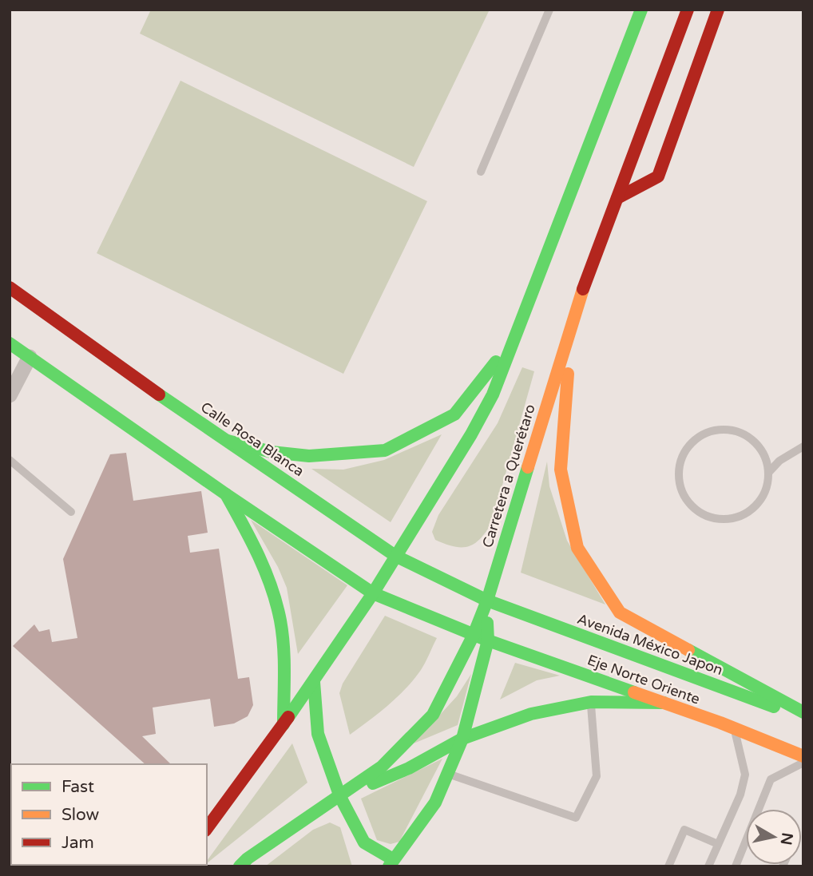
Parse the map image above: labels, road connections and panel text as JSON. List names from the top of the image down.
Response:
{
  "streets": {
    "main road": [
      "Calle Rosa Blanca",
      "Carretera a Querétaro",
      "Avenida México Japon",
      "Eje Norte Oriente"
    ]
  },
  "crossings": [
    ["Calle Rosa Blanca", "Carretera a Querétaro"],
    ["Calle Rosa Blanca", "Avenida México Japon"],
    ["Carretera a Querétaro", "Avenida México Japon"],
    ["Carretera a Querétaro", "Eje Norte Oriente"]
  ],
  "legend": ["Fast", "Slow", "Jam"],
  "north": "right"
}
